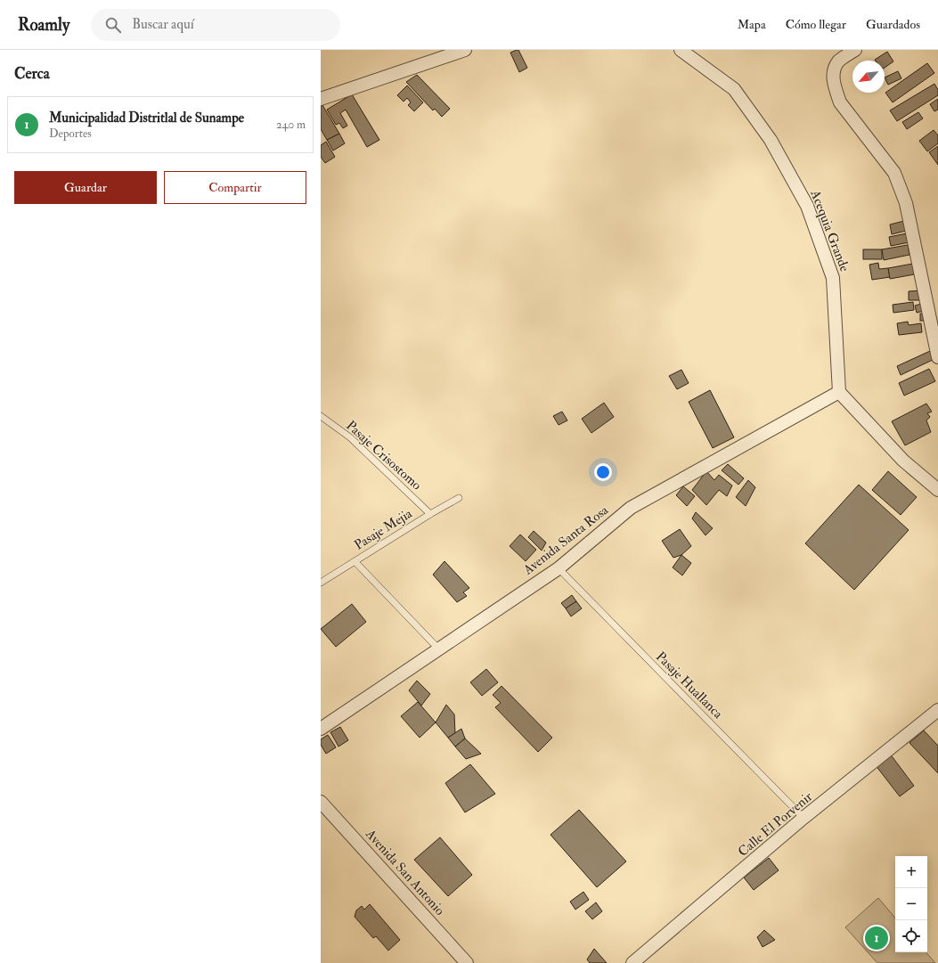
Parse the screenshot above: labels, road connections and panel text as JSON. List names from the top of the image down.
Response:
{
  "streets": {
    "street": [
      "Acequia Grande",
      "Avenida Santa Rosa",
      "Calle El Porvenir",
      "Avenida San Antonio"
    ],
    "lane": ["Pasaje Crisostomo", "Pasaje Mejia", "Pasaje Huallanca"]
  },
  "crossings": [
    ["Acequia Grande", "Avenida Santa Rosa"],
    ["Pasaje Crisostomo", "Pasaje Mejia"],
    ["Avenida Santa Rosa", "Pasaje Huallanca"],
    ["Pasaje Huallanca", "Calle El Porvenir"]
  ],
  "north": "bottom left",
  "page": {
    "header": "Roamly",
    "search": "Buscar aquí",
    "nav": ["Mapa", "Cómo llegar", "Guardados"],
    "heading": "Cerca",
    "list": [
      {
        "mark": "1",
        "name": "Municipalidad Distritlal de Sunampe",
        "note": "Deportes",
        "value": "240 m"
      }
    ],
    "buttons": ["Guardar", "Compartir"],
    "map_buttons": ["+", "−"],
    "pins": "1"
  }
}
